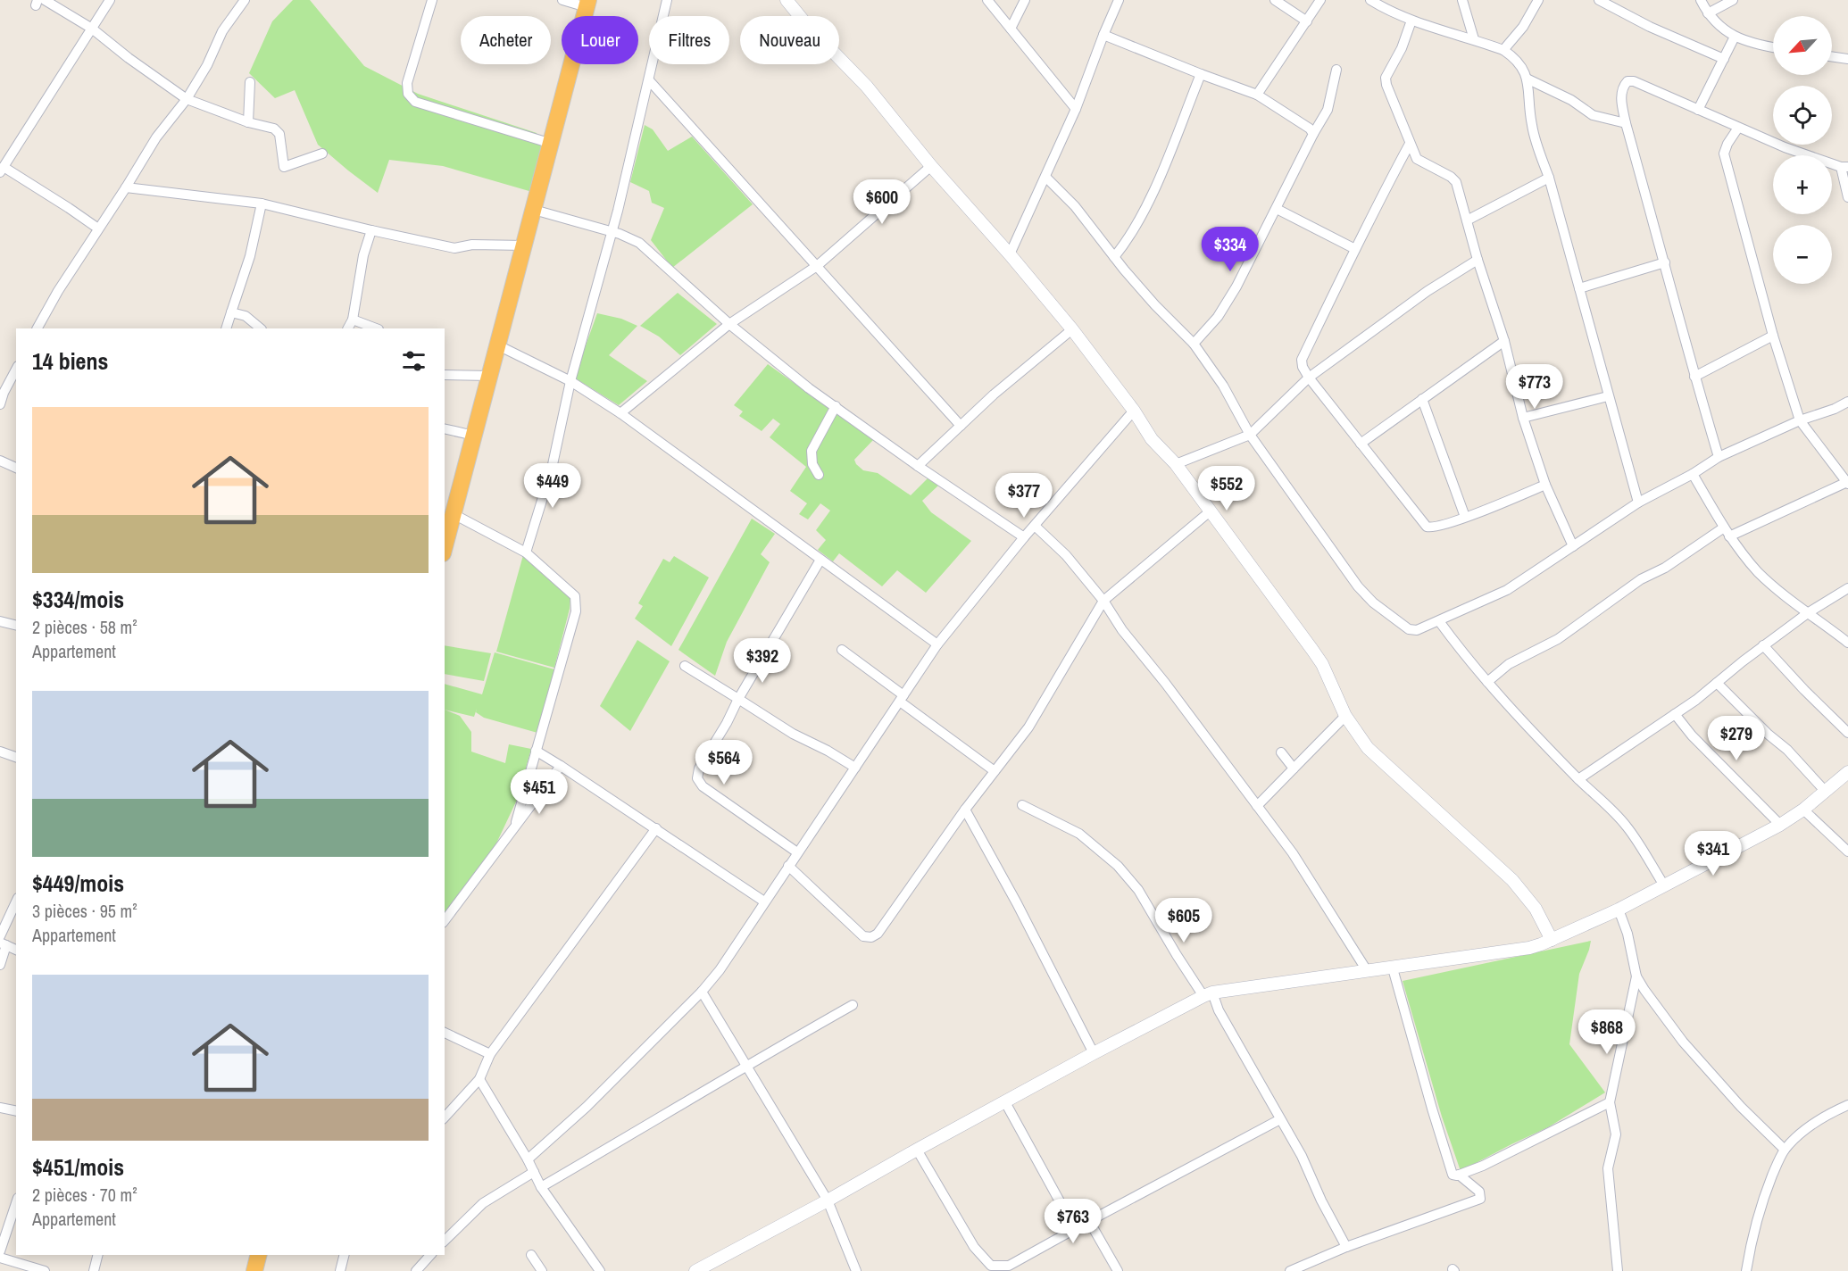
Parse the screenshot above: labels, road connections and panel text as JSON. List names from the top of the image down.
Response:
{
  "north": "bottom left",
  "page": {
    "map_buttons": ["+", "−"],
    "chip": [
      "Acheter",
      "Louer",
      "Filtres",
      "Nouveau"
    ],
    "price": [
      "$600",
      "$334",
      "$773",
      "$449",
      "$552",
      "$377",
      "$392",
      "$279",
      "$564",
      "$451",
      "$341",
      "$605",
      "$868",
      "$763"
    ],
    "heading": "14 biens",
    "list": [
      {
        "name": "$334/mois",
        "note": "2 pièces · 58 m² · Appartement"
      },
      {
        "name": "$449/mois",
        "note": "3 pièces · 95 m² · Appartement"
      },
      {
        "name": "$451/mois",
        "note": "2 pièces · 70 m² · Appartement"
      }
    ]
  }
}
